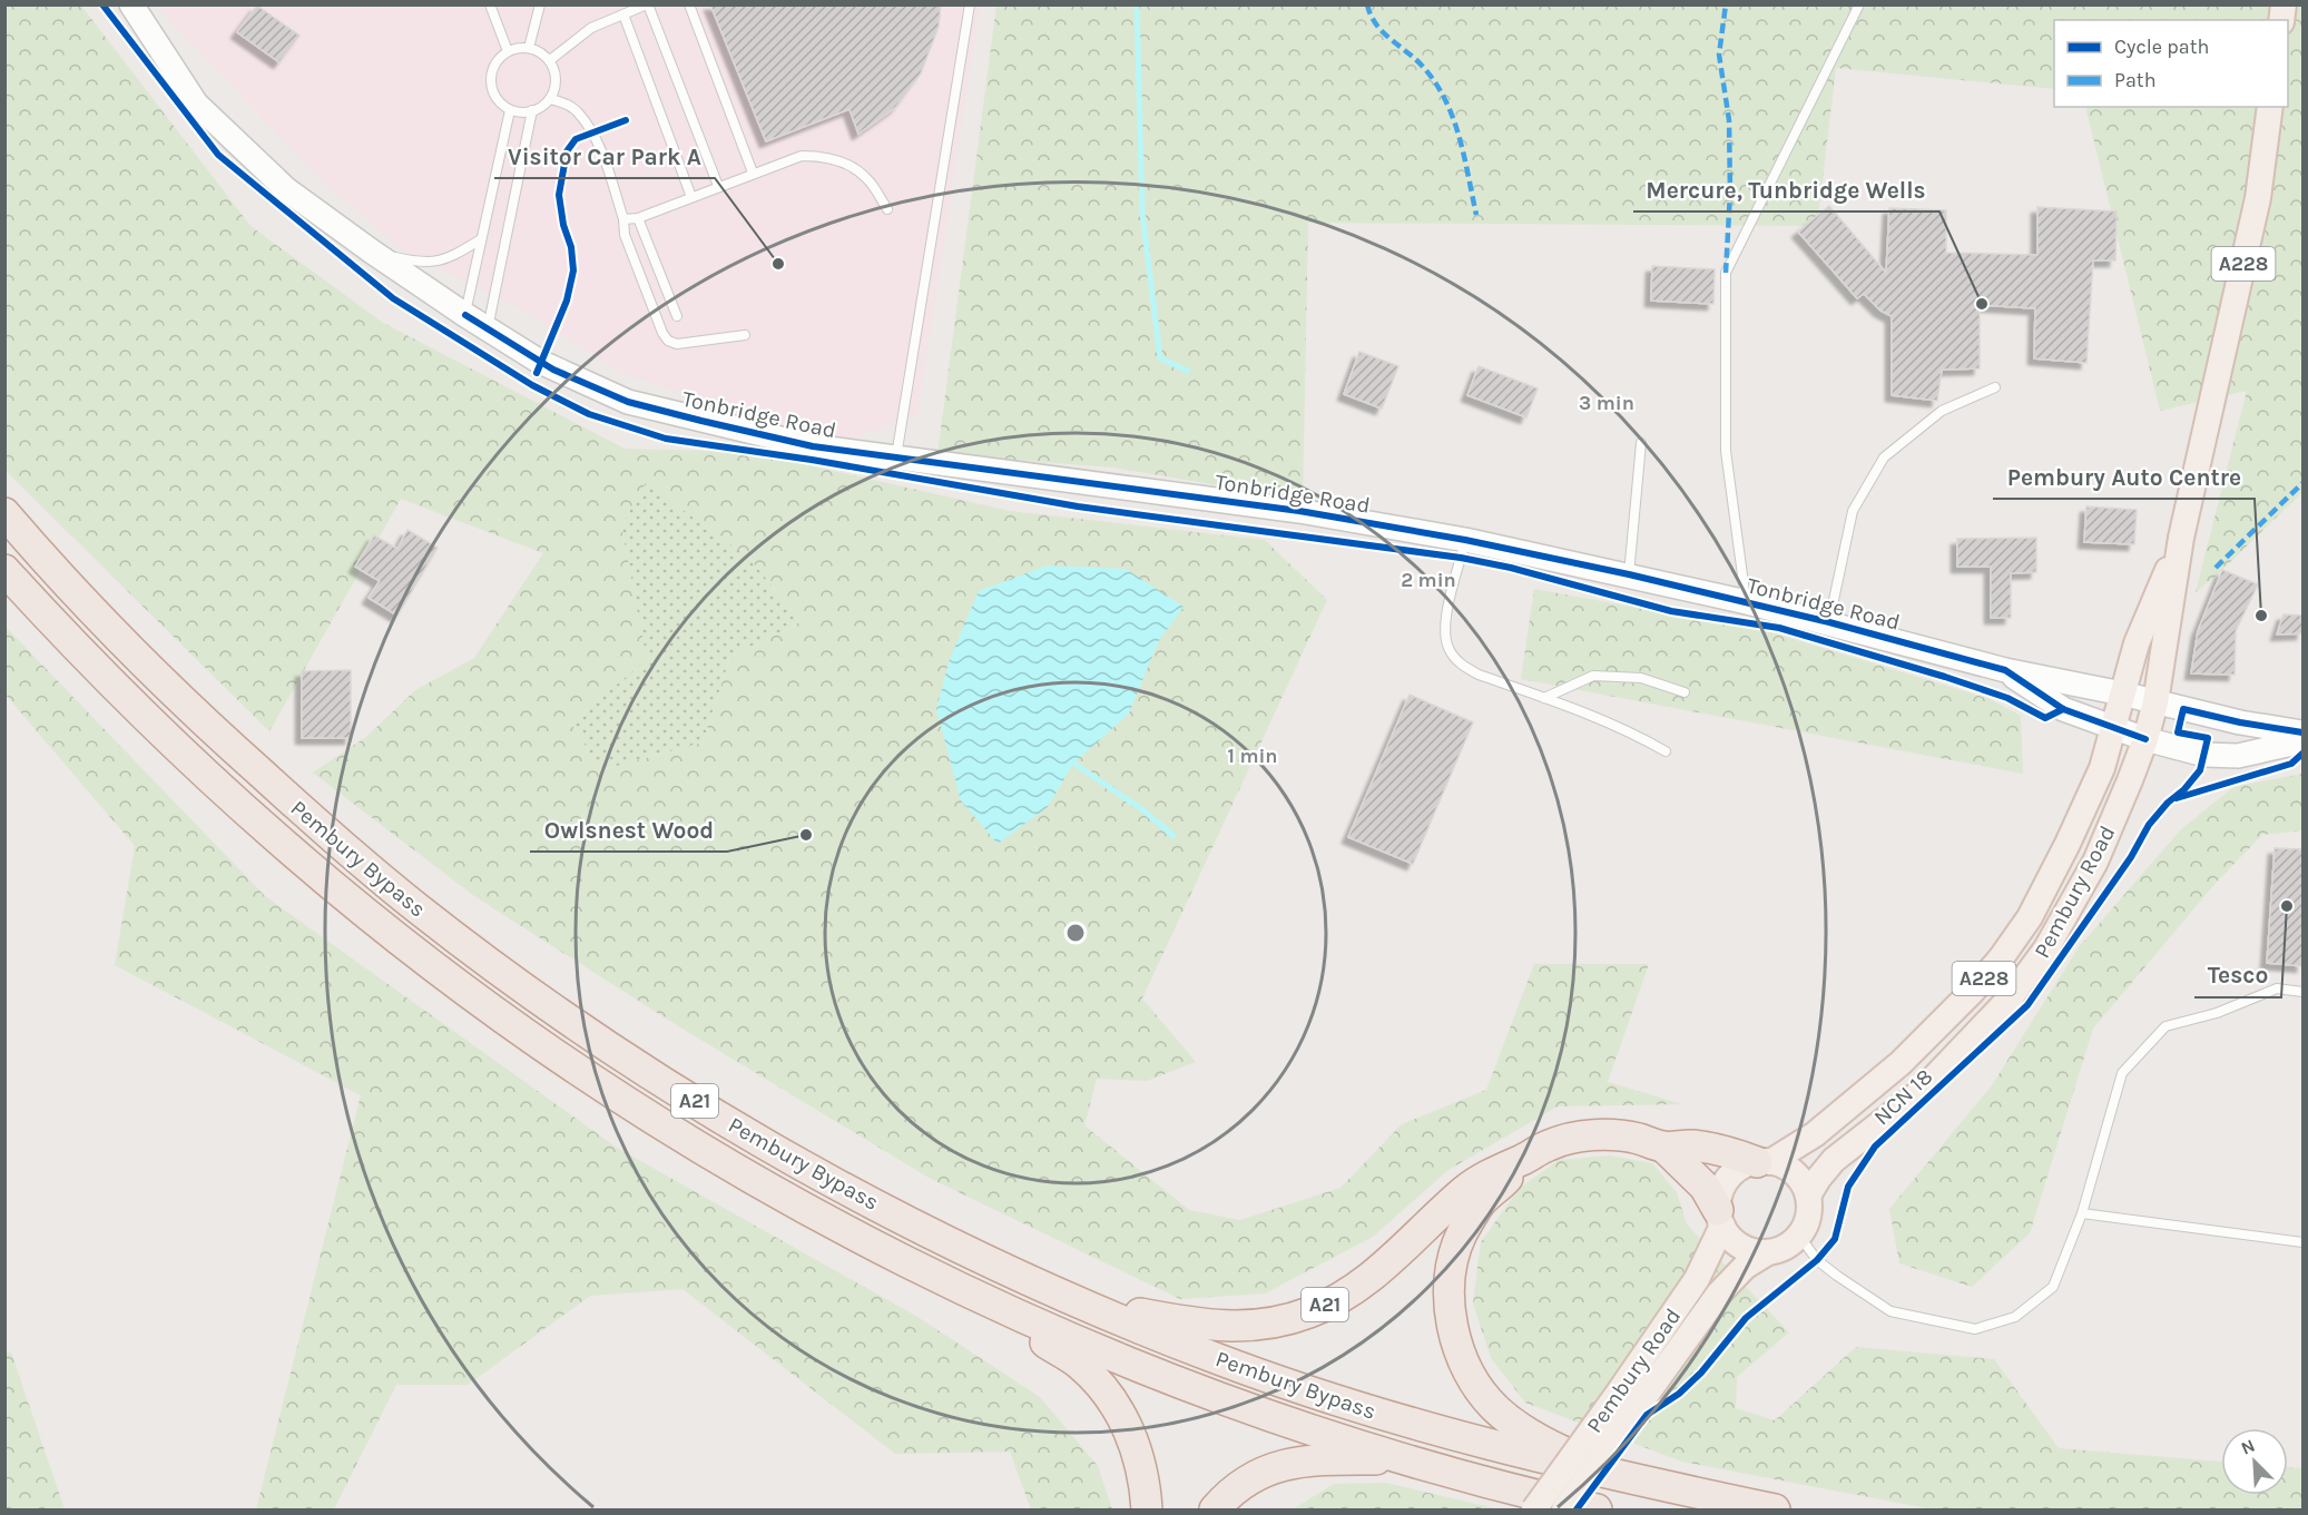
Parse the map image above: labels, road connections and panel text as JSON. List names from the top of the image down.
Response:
{
  "streets": {
    "highway": ["Pembury Bypass", "A21"],
    "main road": ["A228", "Pembury Road"],
    "street": ["Tonbridge Road"],
    "cycle path": ["NCN 18"]
  },
  "crossings": [
    ["A228", "Tonbridge Road"],
    ["A228", "Pembury Road"],
    ["Tonbridge Road", "Pembury Road"],
    ["Pembury Bypass", "A21"],
    ["Pembury Road", "A21"]
  ],
  "places": [
    "Visitor Car Park A",
    "Mercure, Tunbridge Wells",
    "Pembury Auto Centre",
    "Owlsnest Wood",
    "Tesco"
  ],
  "legend": ["Cycle path", "Path"],
  "north": "top left",
  "rings": ["3 min", "2 min", "1 min"]
}
